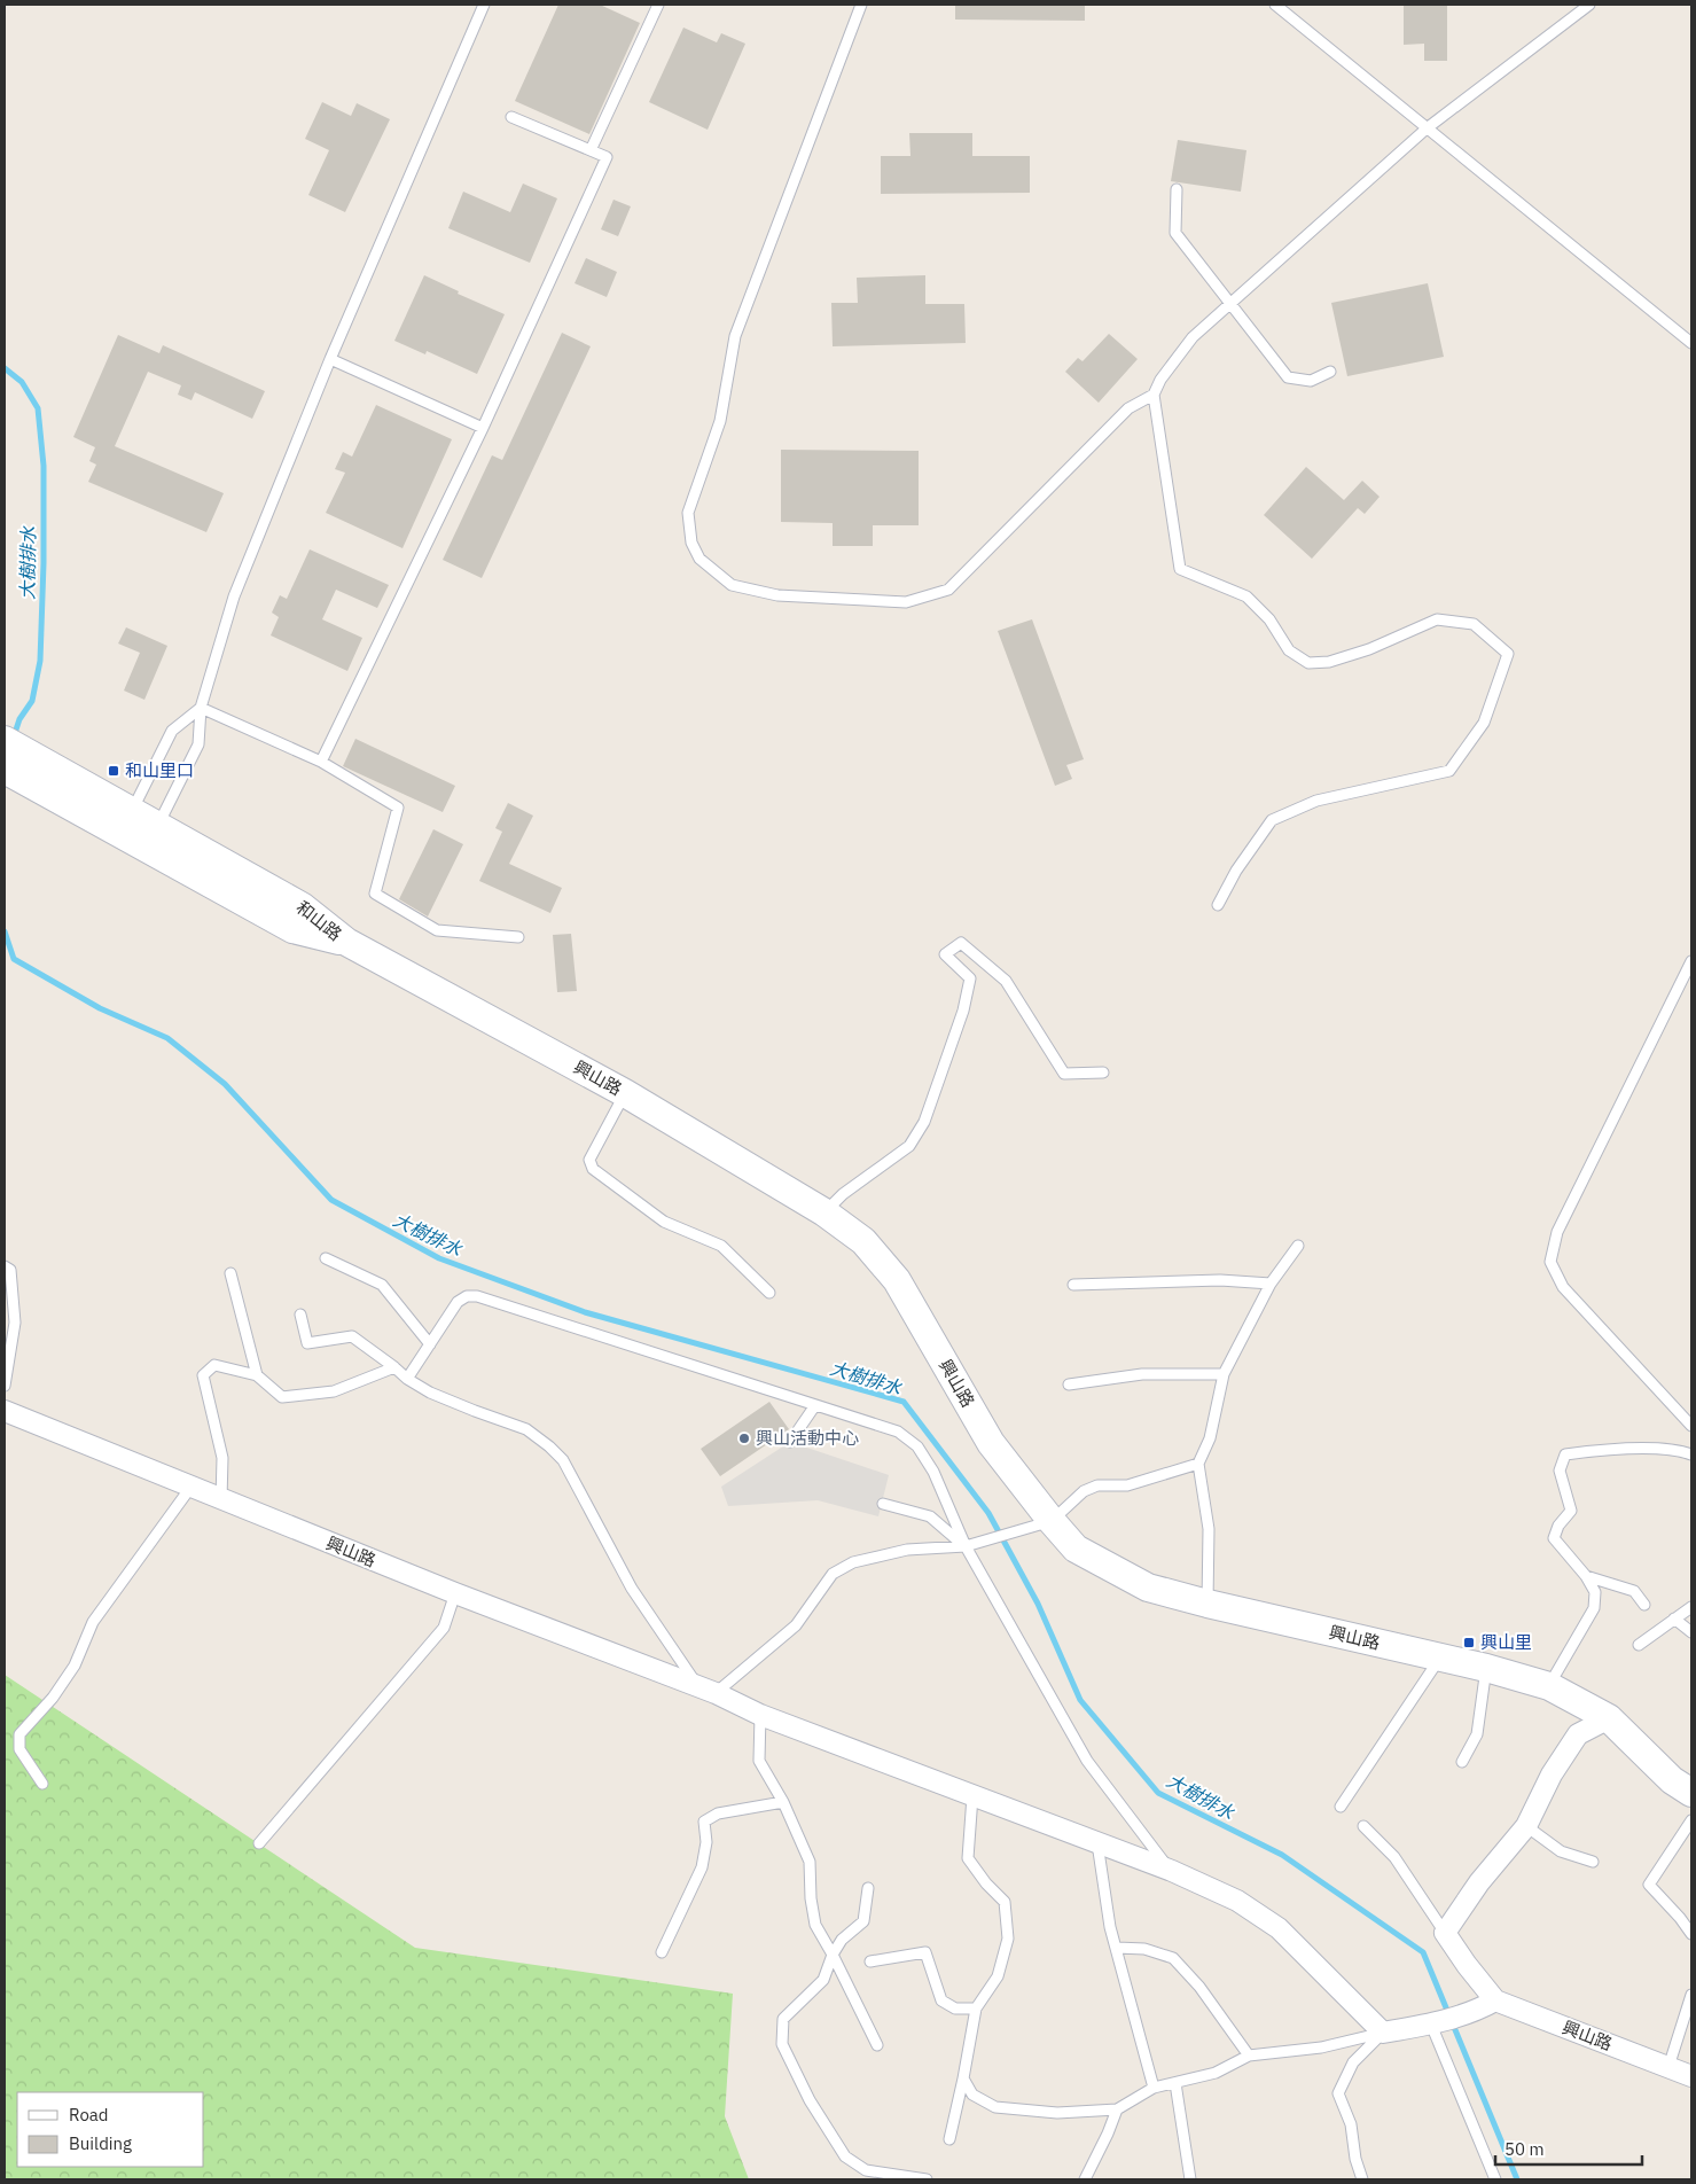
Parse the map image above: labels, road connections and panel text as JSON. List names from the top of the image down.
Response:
{
  "streets": {
    "main road": ["和山路", "興山路"]
  },
  "crossings": [
    ["和山路", "興山路"]
  ],
  "water": ["大樹排水"],
  "places": {
    "transit": ["和山里口", "興山里"],
    "other": ["興山活動中心"]
  },
  "legend": ["Road", "Building"],
  "scale_bar": "50 m"
}
